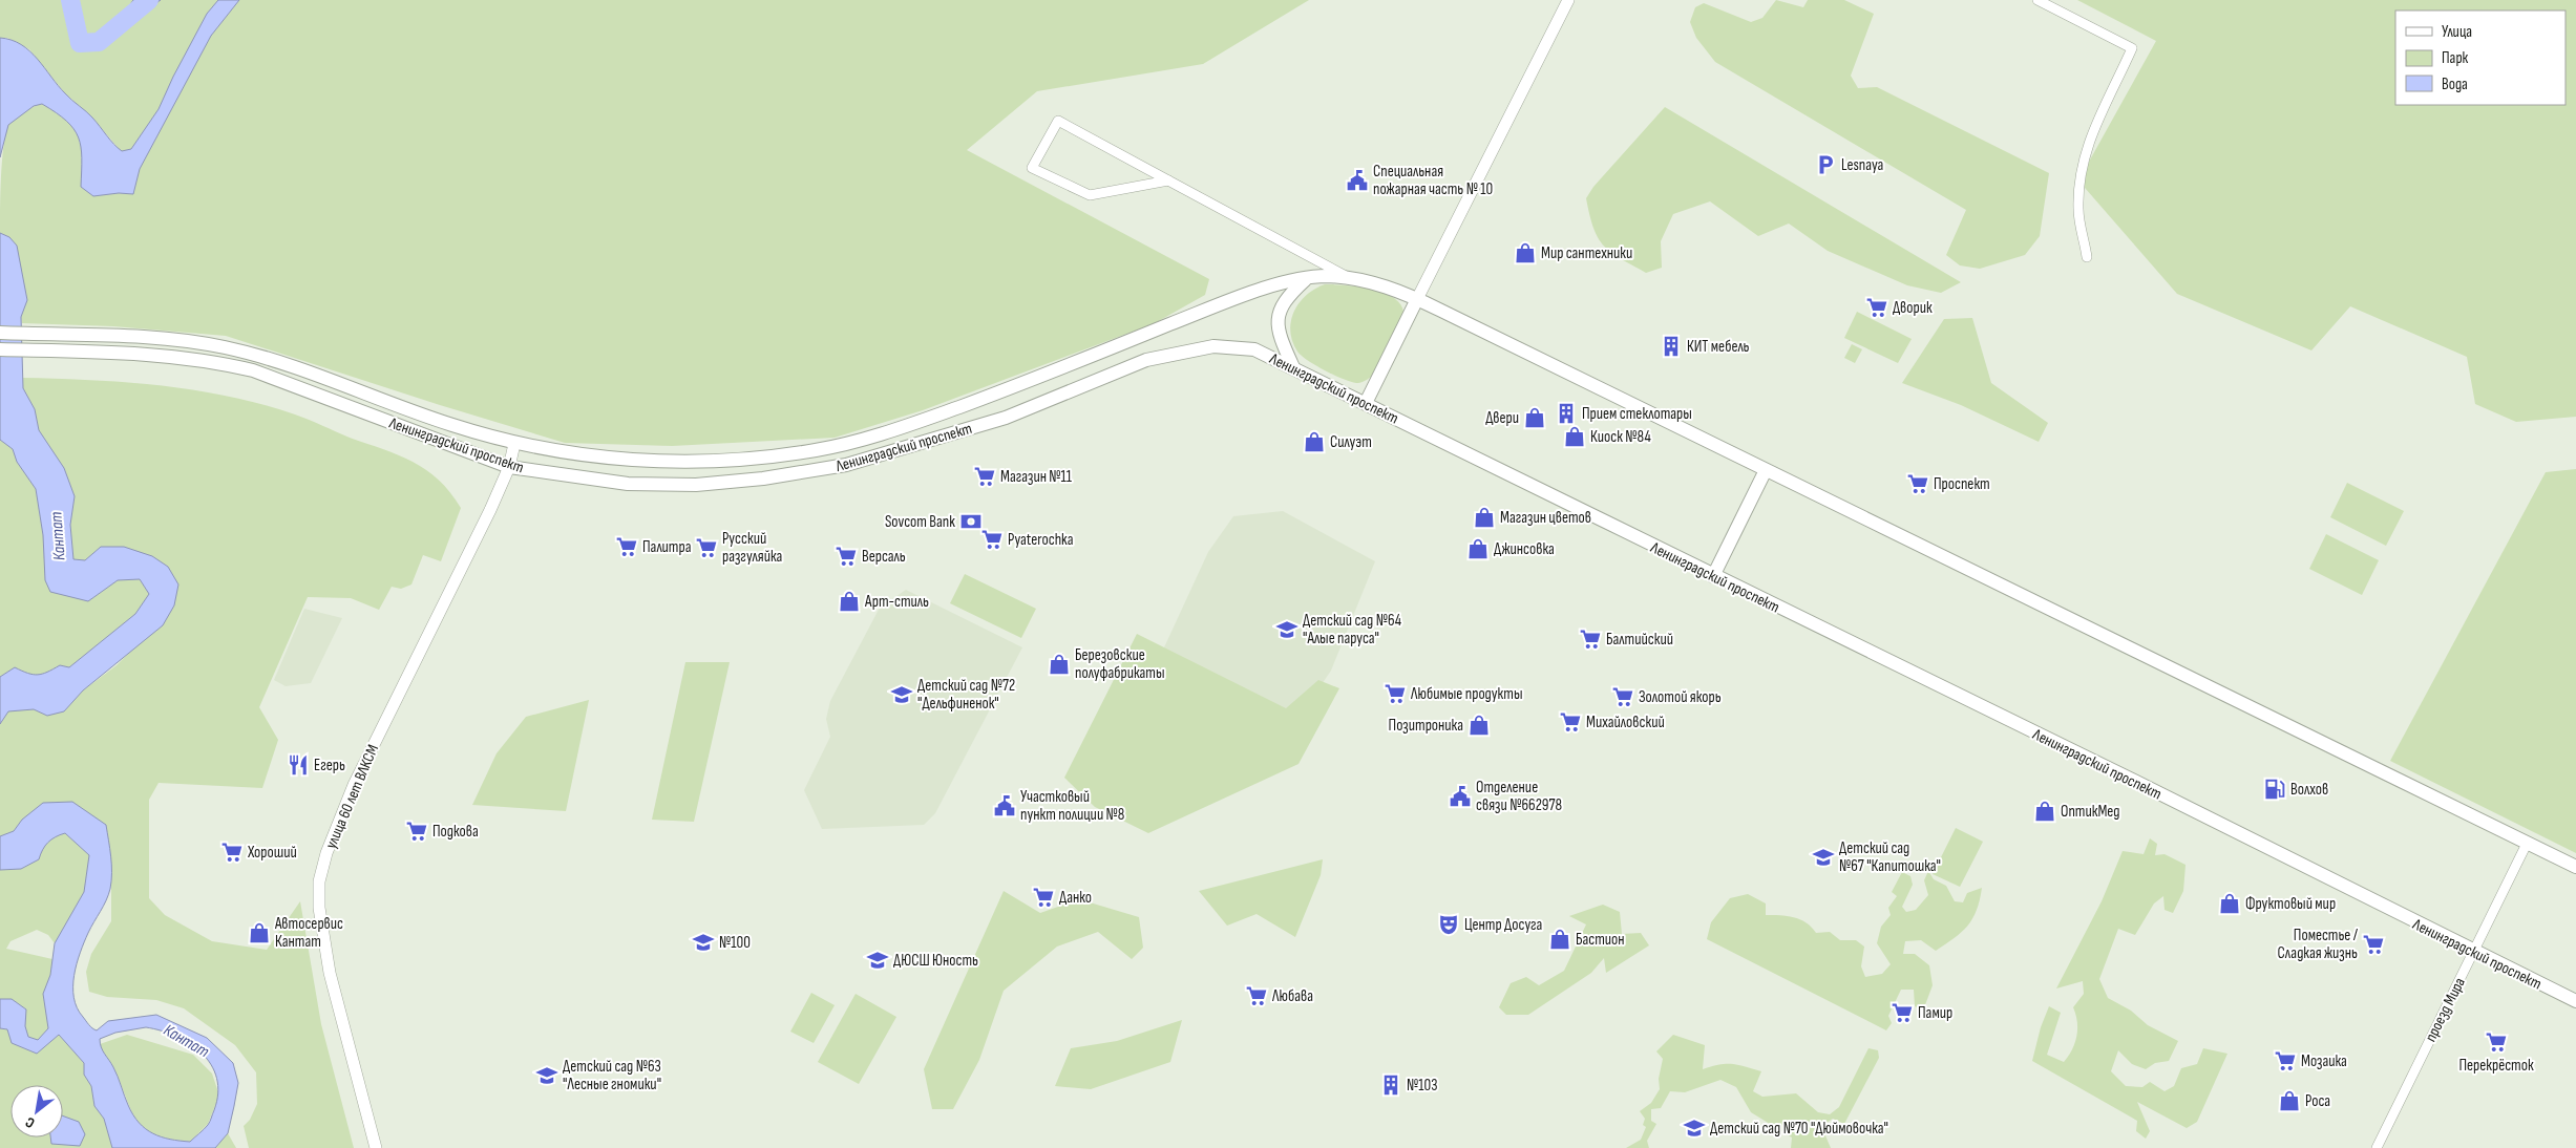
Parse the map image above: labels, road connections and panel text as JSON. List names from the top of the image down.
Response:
{
  "streets": {
    "main road": ["Ленинградский проспект"],
    "street": ["улица 60 лет ВЛКСМ", "проезд Мира"]
  },
  "crossings": [
    ["Ленинградский проспект", "улица 60 лет ВЛКСМ"],
    ["Ленинградский проспект", "проезд Мира"]
  ],
  "water": ["Кантат"],
  "places": {
    "parking": ["Lesnaya"],
    "public building": ["Специальная пожарная часть № 10", "Отделение связи №662978", "Участковый пункт полиции №8"],
    "shop": [
      "Мир сантехники",
      "Двери",
      "Киоск №84",
      "Силуэт",
      "Магазин цветов",
      "Джинсовка",
      "Арт-стиль",
      "Березовские полуфабрикаты",
      "Позитроника",
      "ОптикМед",
      "Фруктовый мир",
      "Автосервис Кантат",
      "Бастион",
      "Роса"
    ],
    "supermarket": [
      "Дворик",
      "Магазин №11",
      "Проспект",
      "Pyaterochka",
      "Палитра",
      "Русский разгуляйка",
      "Версаль",
      "Балтийский",
      "Любимые продукты",
      "Золотой якорь",
      "Михайловский",
      "Подкова",
      "Хороший",
      "Данко",
      "Поместье / Сладкая жизнь",
      "Любава",
      "Памир",
      "Перекрёсток",
      "Мозаика"
    ],
    "building": ["КИТ мебель", "Прием стеклотары", "№103"],
    "bank": ["Sovcom Bank"],
    "school or university": [
      "Детский сад №64 \"Алые паруса\"",
      "Детский сад №72 \"Дельфиненок\"",
      "Детский сад №67 \"Капитошка\"",
      "№100",
      "ДЮСШ Юность",
      "Детский сад №63 \"Лесные гномики\"",
      "Детский сад №70 \"Дюймовочка\""
    ],
    "restaurant": ["Егерь"],
    "fuel station": ["Волхов"],
    "theatre": ["Центр Досуга"]
  },
  "legend": ["Улица", "Парк", "Вода"],
  "north": "bottom left"
}
